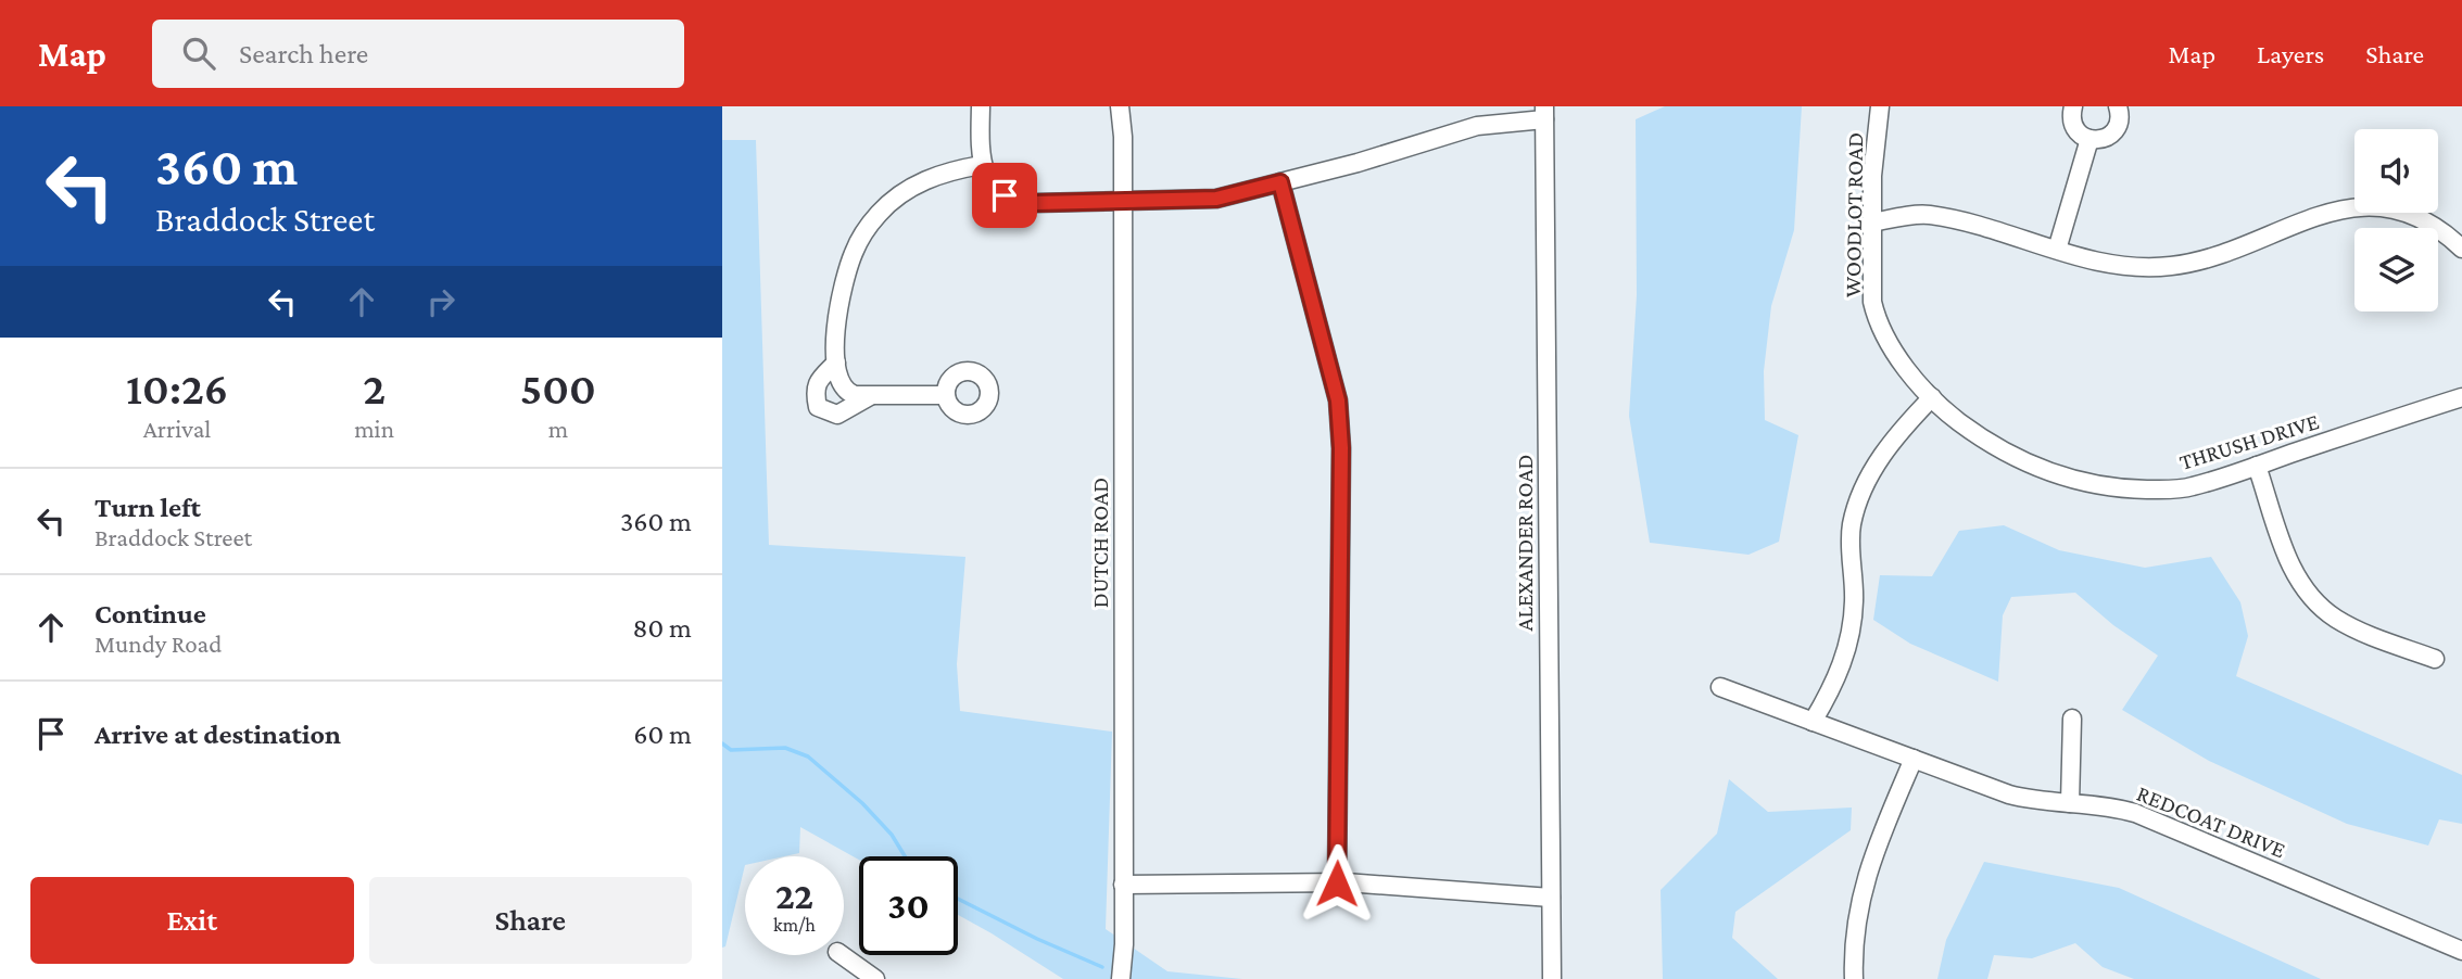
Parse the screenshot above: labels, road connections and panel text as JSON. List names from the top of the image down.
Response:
{
  "streets": {
    "street": [
      "WOODLOT ROAD",
      "THRUSH DRIVE",
      "DUTCH ROAD",
      "ALEXANDER ROAD",
      "REDCOAT DRIVE"
    ]
  },
  "crossings": [
    ["WOODLOT ROAD", "THRUSH DRIVE"]
  ],
  "page": {
    "header": "Map",
    "search": "Search here",
    "nav": ["Map", "Layers", "Share"],
    "turn": ["360 m", "Braddock Street"],
    "eta": [
      "10:26",
      "Arrival",
      "2",
      "min",
      "500",
      "m"
    ],
    "list": [
      {
        "name": "Turn left",
        "note": "Braddock Street",
        "value": "360 m"
      },
      {
        "name": "Continue",
        "note": "Mundy Road",
        "value": "80 m"
      },
      {
        "name": "Arrive at destination",
        "value": "60 m"
      }
    ],
    "speed": "22 km/h",
    "limit": "30",
    "buttons": ["Exit", "Share"]
  }
}
